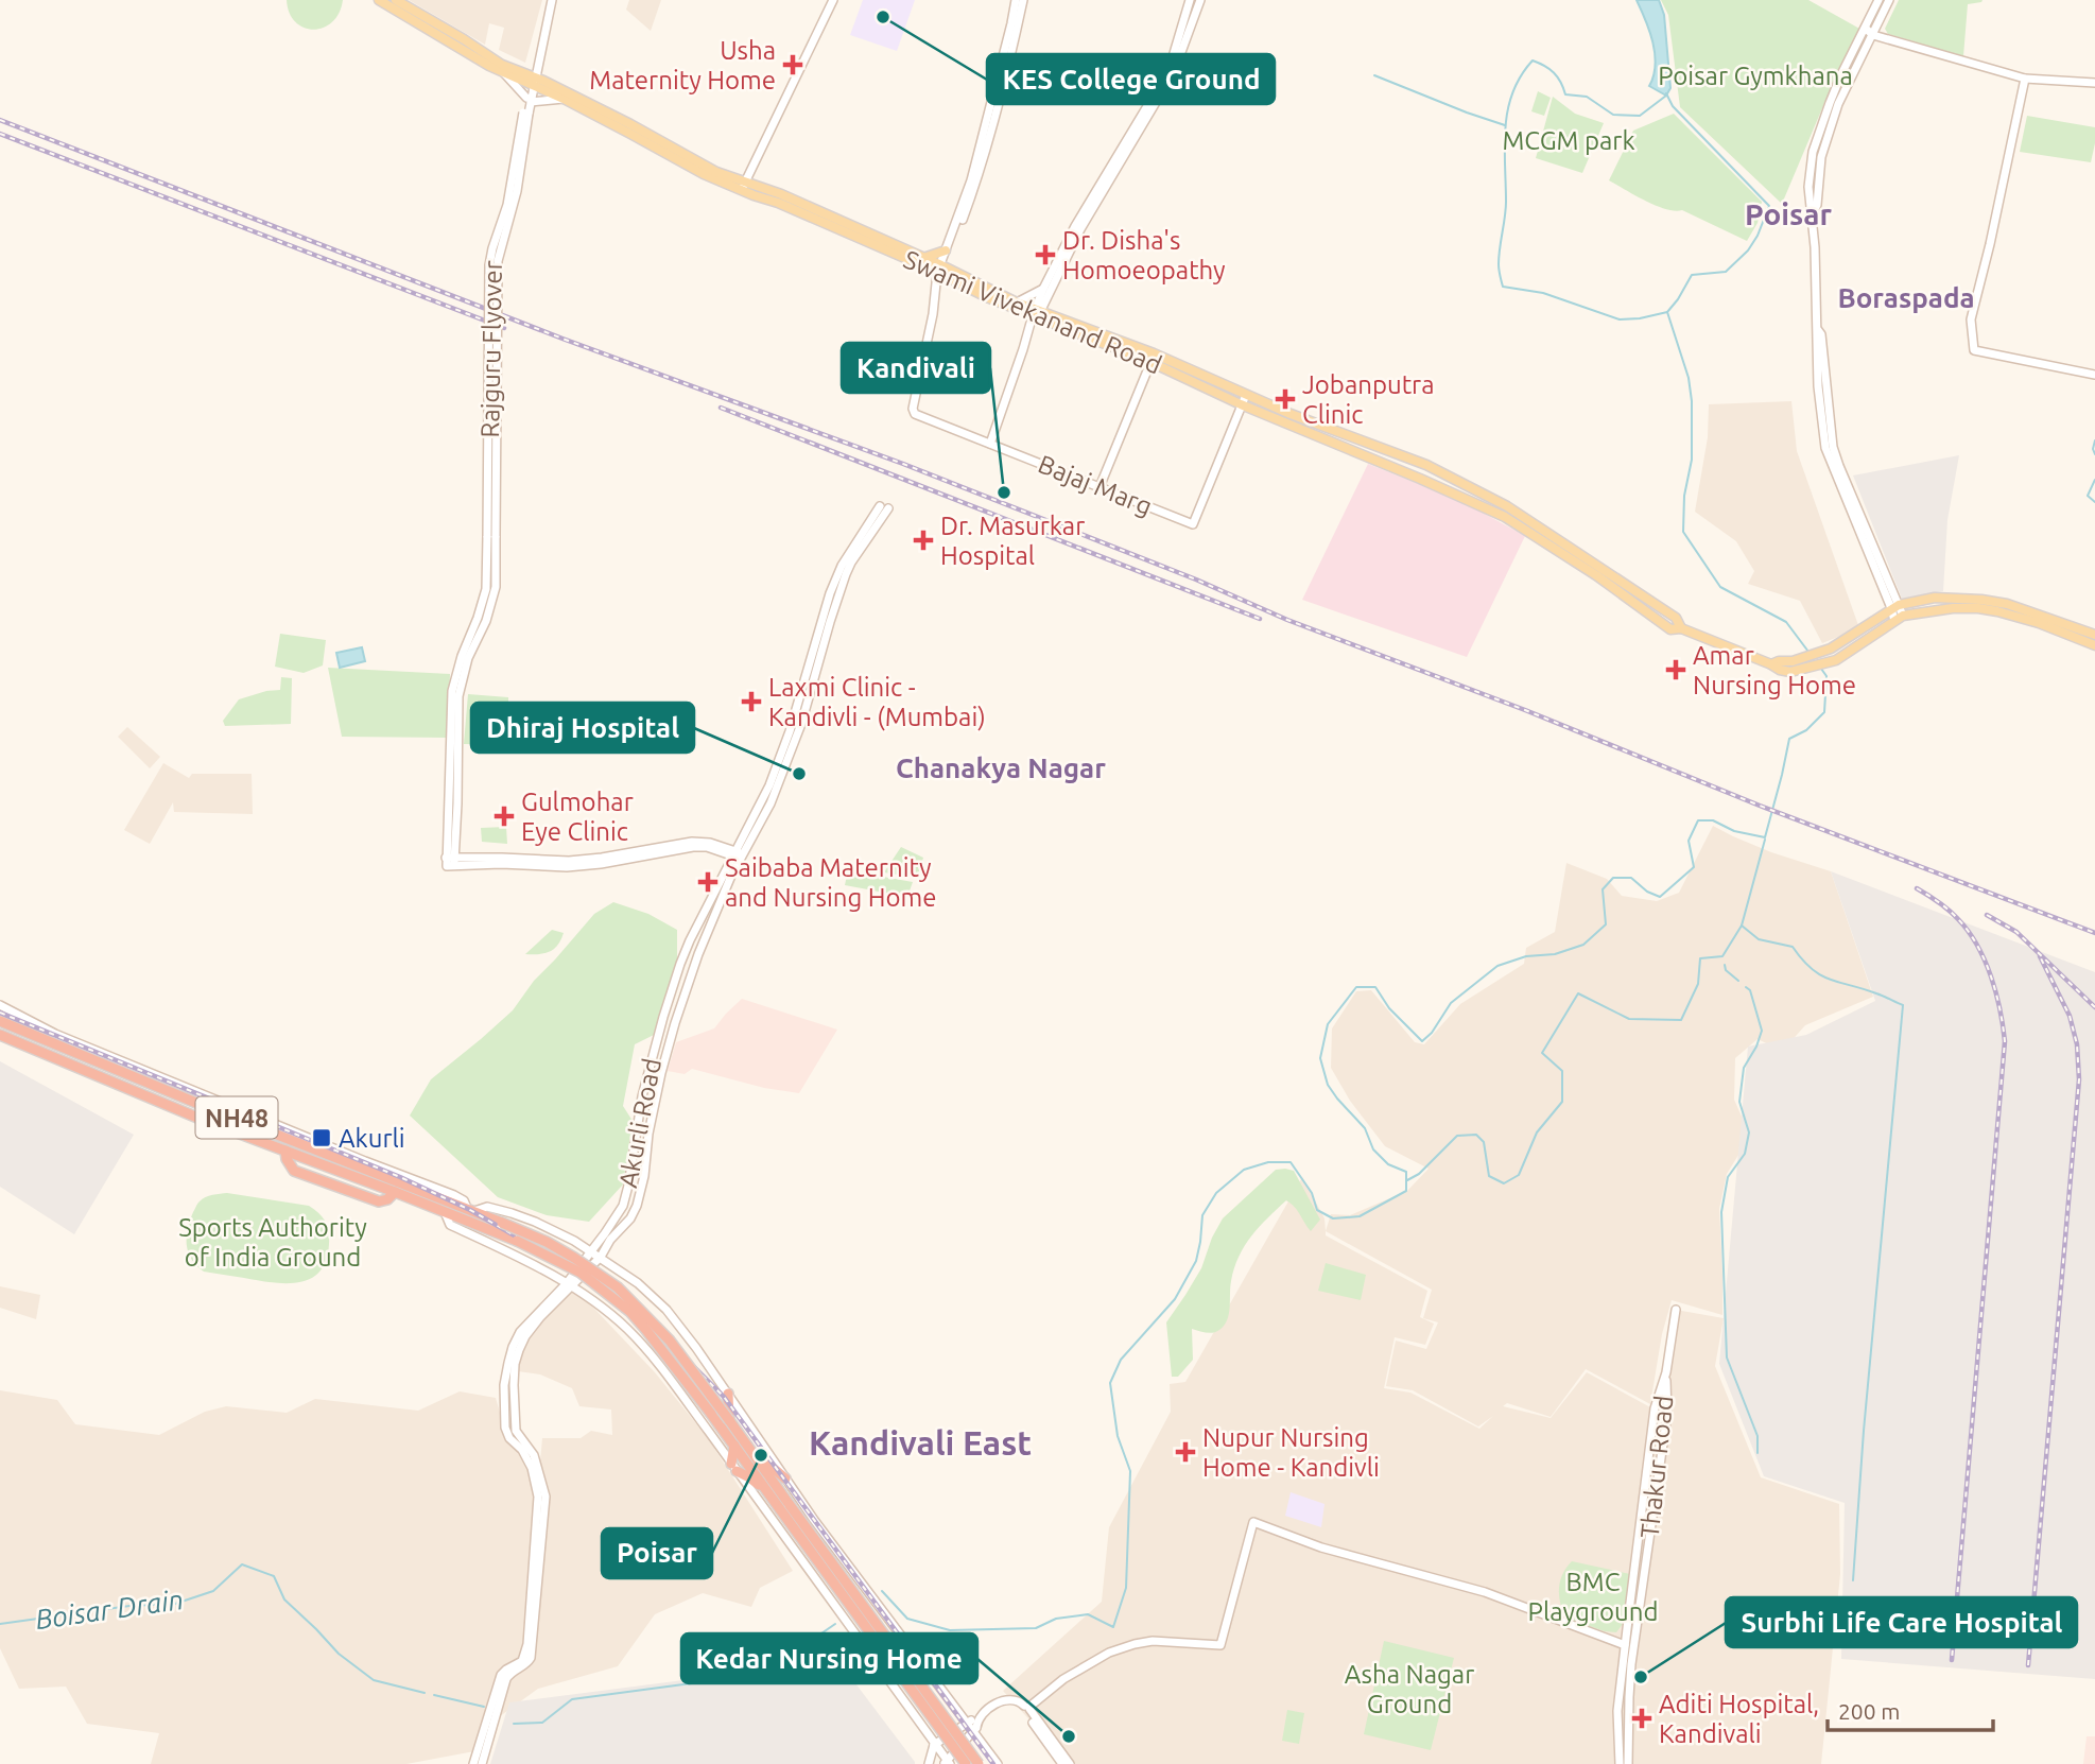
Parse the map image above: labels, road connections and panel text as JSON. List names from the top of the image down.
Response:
{
  "streets": {
    "highway": ["NH48"],
    "main road": ["Swami Vivekanand Road"],
    "street": [
      "Rajguru Flyover",
      "Bajaj Marg",
      "Akurli Road",
      "Thakur Road"
    ]
  },
  "crossings": [
    ["Swami Vivekanand Road", "Rajguru Flyover"],
    ["Swami Vivekanand Road", "Bajaj Marg"],
    ["Rajguru Flyover", "Akurli Road"]
  ],
  "districts": [
    "Poisar",
    "Boraspada",
    "Chanakya Nagar",
    "Kandivali East"
  ],
  "water": ["Boisar Drain"],
  "parks": [
    "Poisar Gymkhana",
    "MCGM park",
    "Sports Authority of India Ground",
    "BMC Playground",
    "Asha Nagar Ground"
  ],
  "places": {
    "other": [
      "KES College Ground",
      "Kandivali",
      "Dhiraj Hospital",
      "Poisar",
      "Surbhi Life Care Hospital",
      "Kedar Nursing Home"
    ],
    "health": [
      "Usha Maternity Home",
      "Dr. Disha's Homoeopathy",
      "Jobanputra Clinic",
      "Dr. Masurkar Hospital",
      "Amar Nursing Home",
      "Laxmi Clinic - Kandivli - (Mumbai)",
      "Gulmohar Eye Clinic",
      "Saibaba Maternity and Nursing Home",
      "Nupur Nursing Home - Kandivli",
      "Aditi Hospital, Kandivali"
    ],
    "transit": ["Akurli"]
  },
  "scale_bar": "200 m"
}
